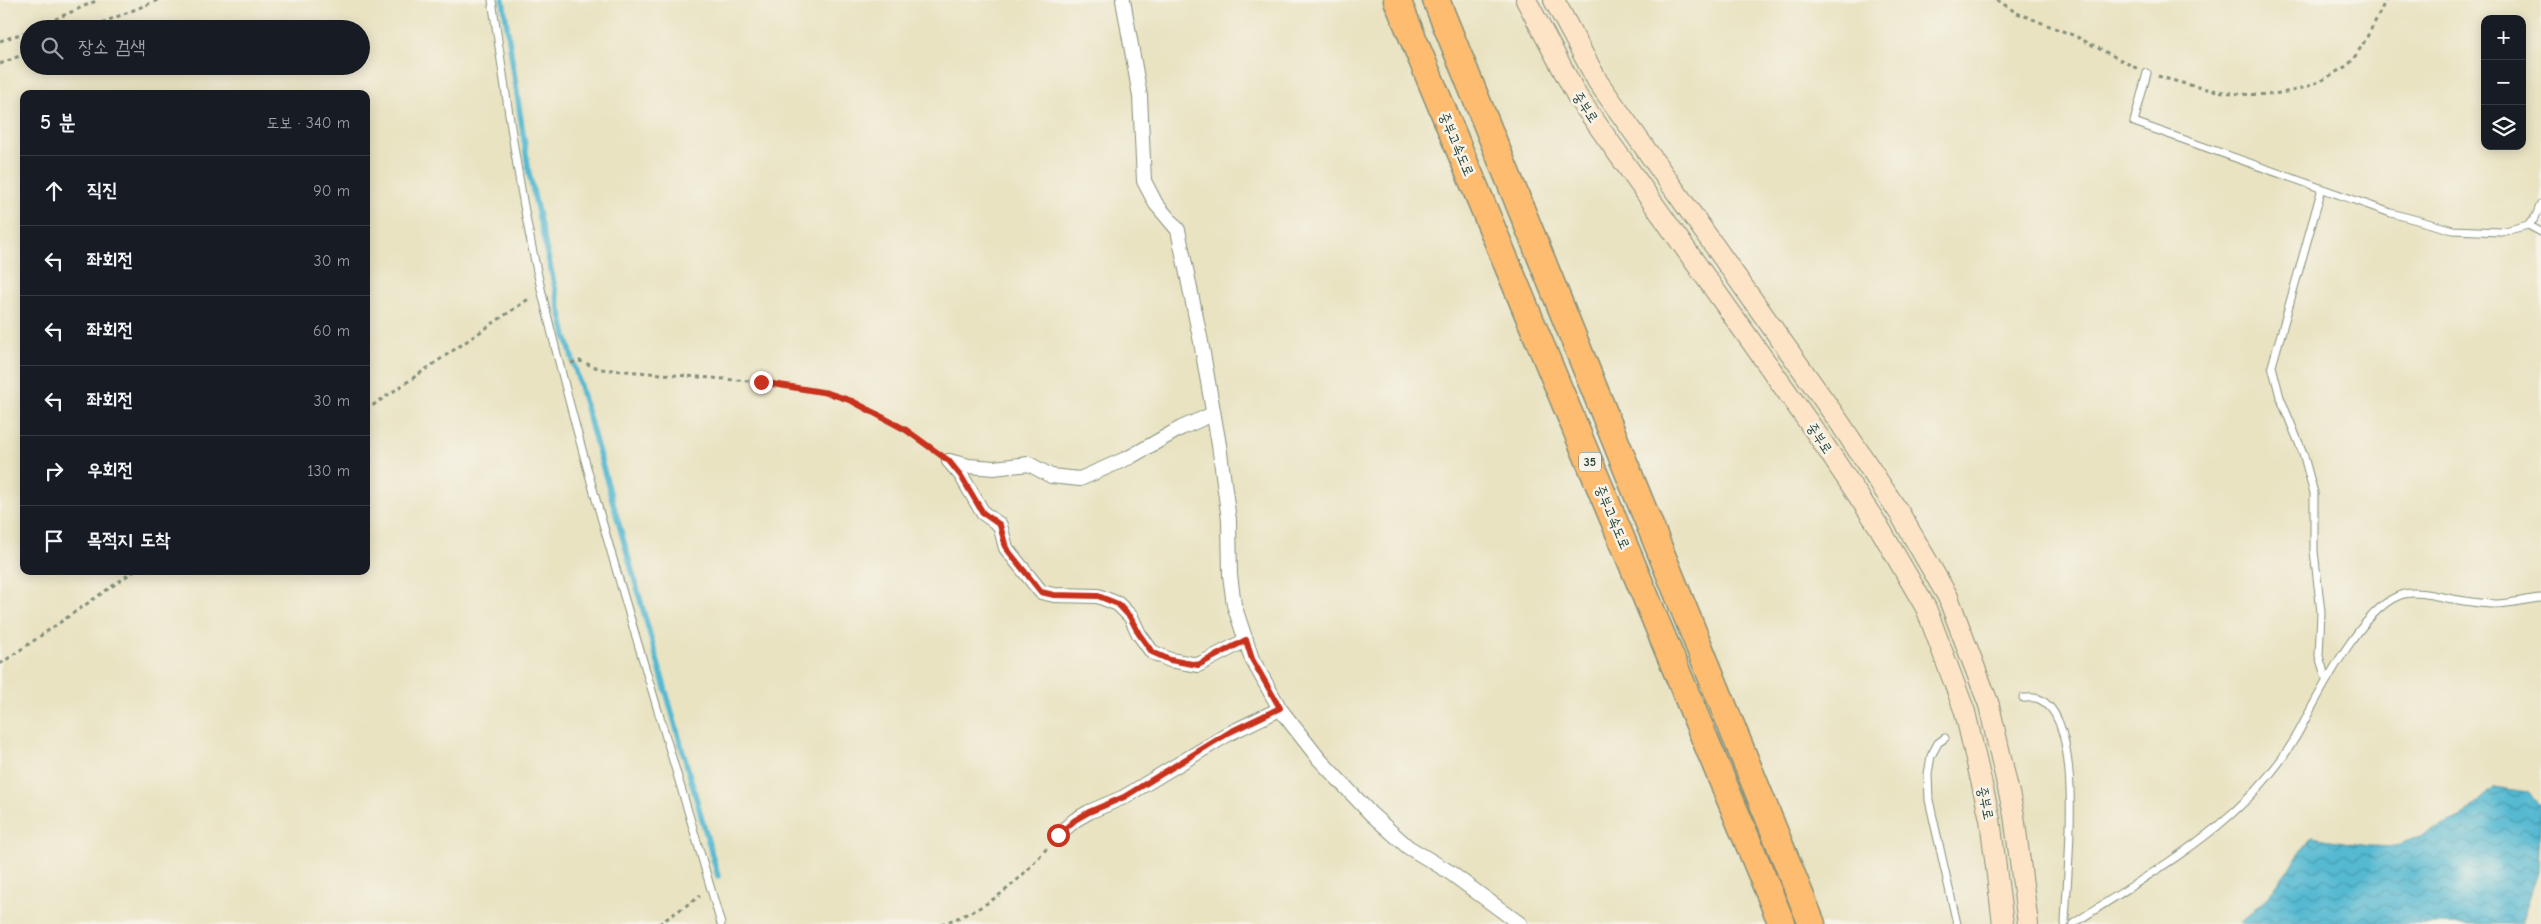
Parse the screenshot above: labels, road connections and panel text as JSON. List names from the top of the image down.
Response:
{
  "streets": {
    "highway": ["중부고속도로", "35"],
    "main road": ["중부로"]
  },
  "page": {
    "map_buttons": ["+", "−"],
    "search": "장소 검색",
    "heading": ["5 분", "도보 · 340 m"],
    "list": [
      ["직진", "90 m"],
      ["좌회전", "30 m"],
      ["좌회전", "60 m"],
      ["좌회전", "30 m"],
      ["우회전", "130 m"],
      "목적지 도착"
    ]
  }
}
